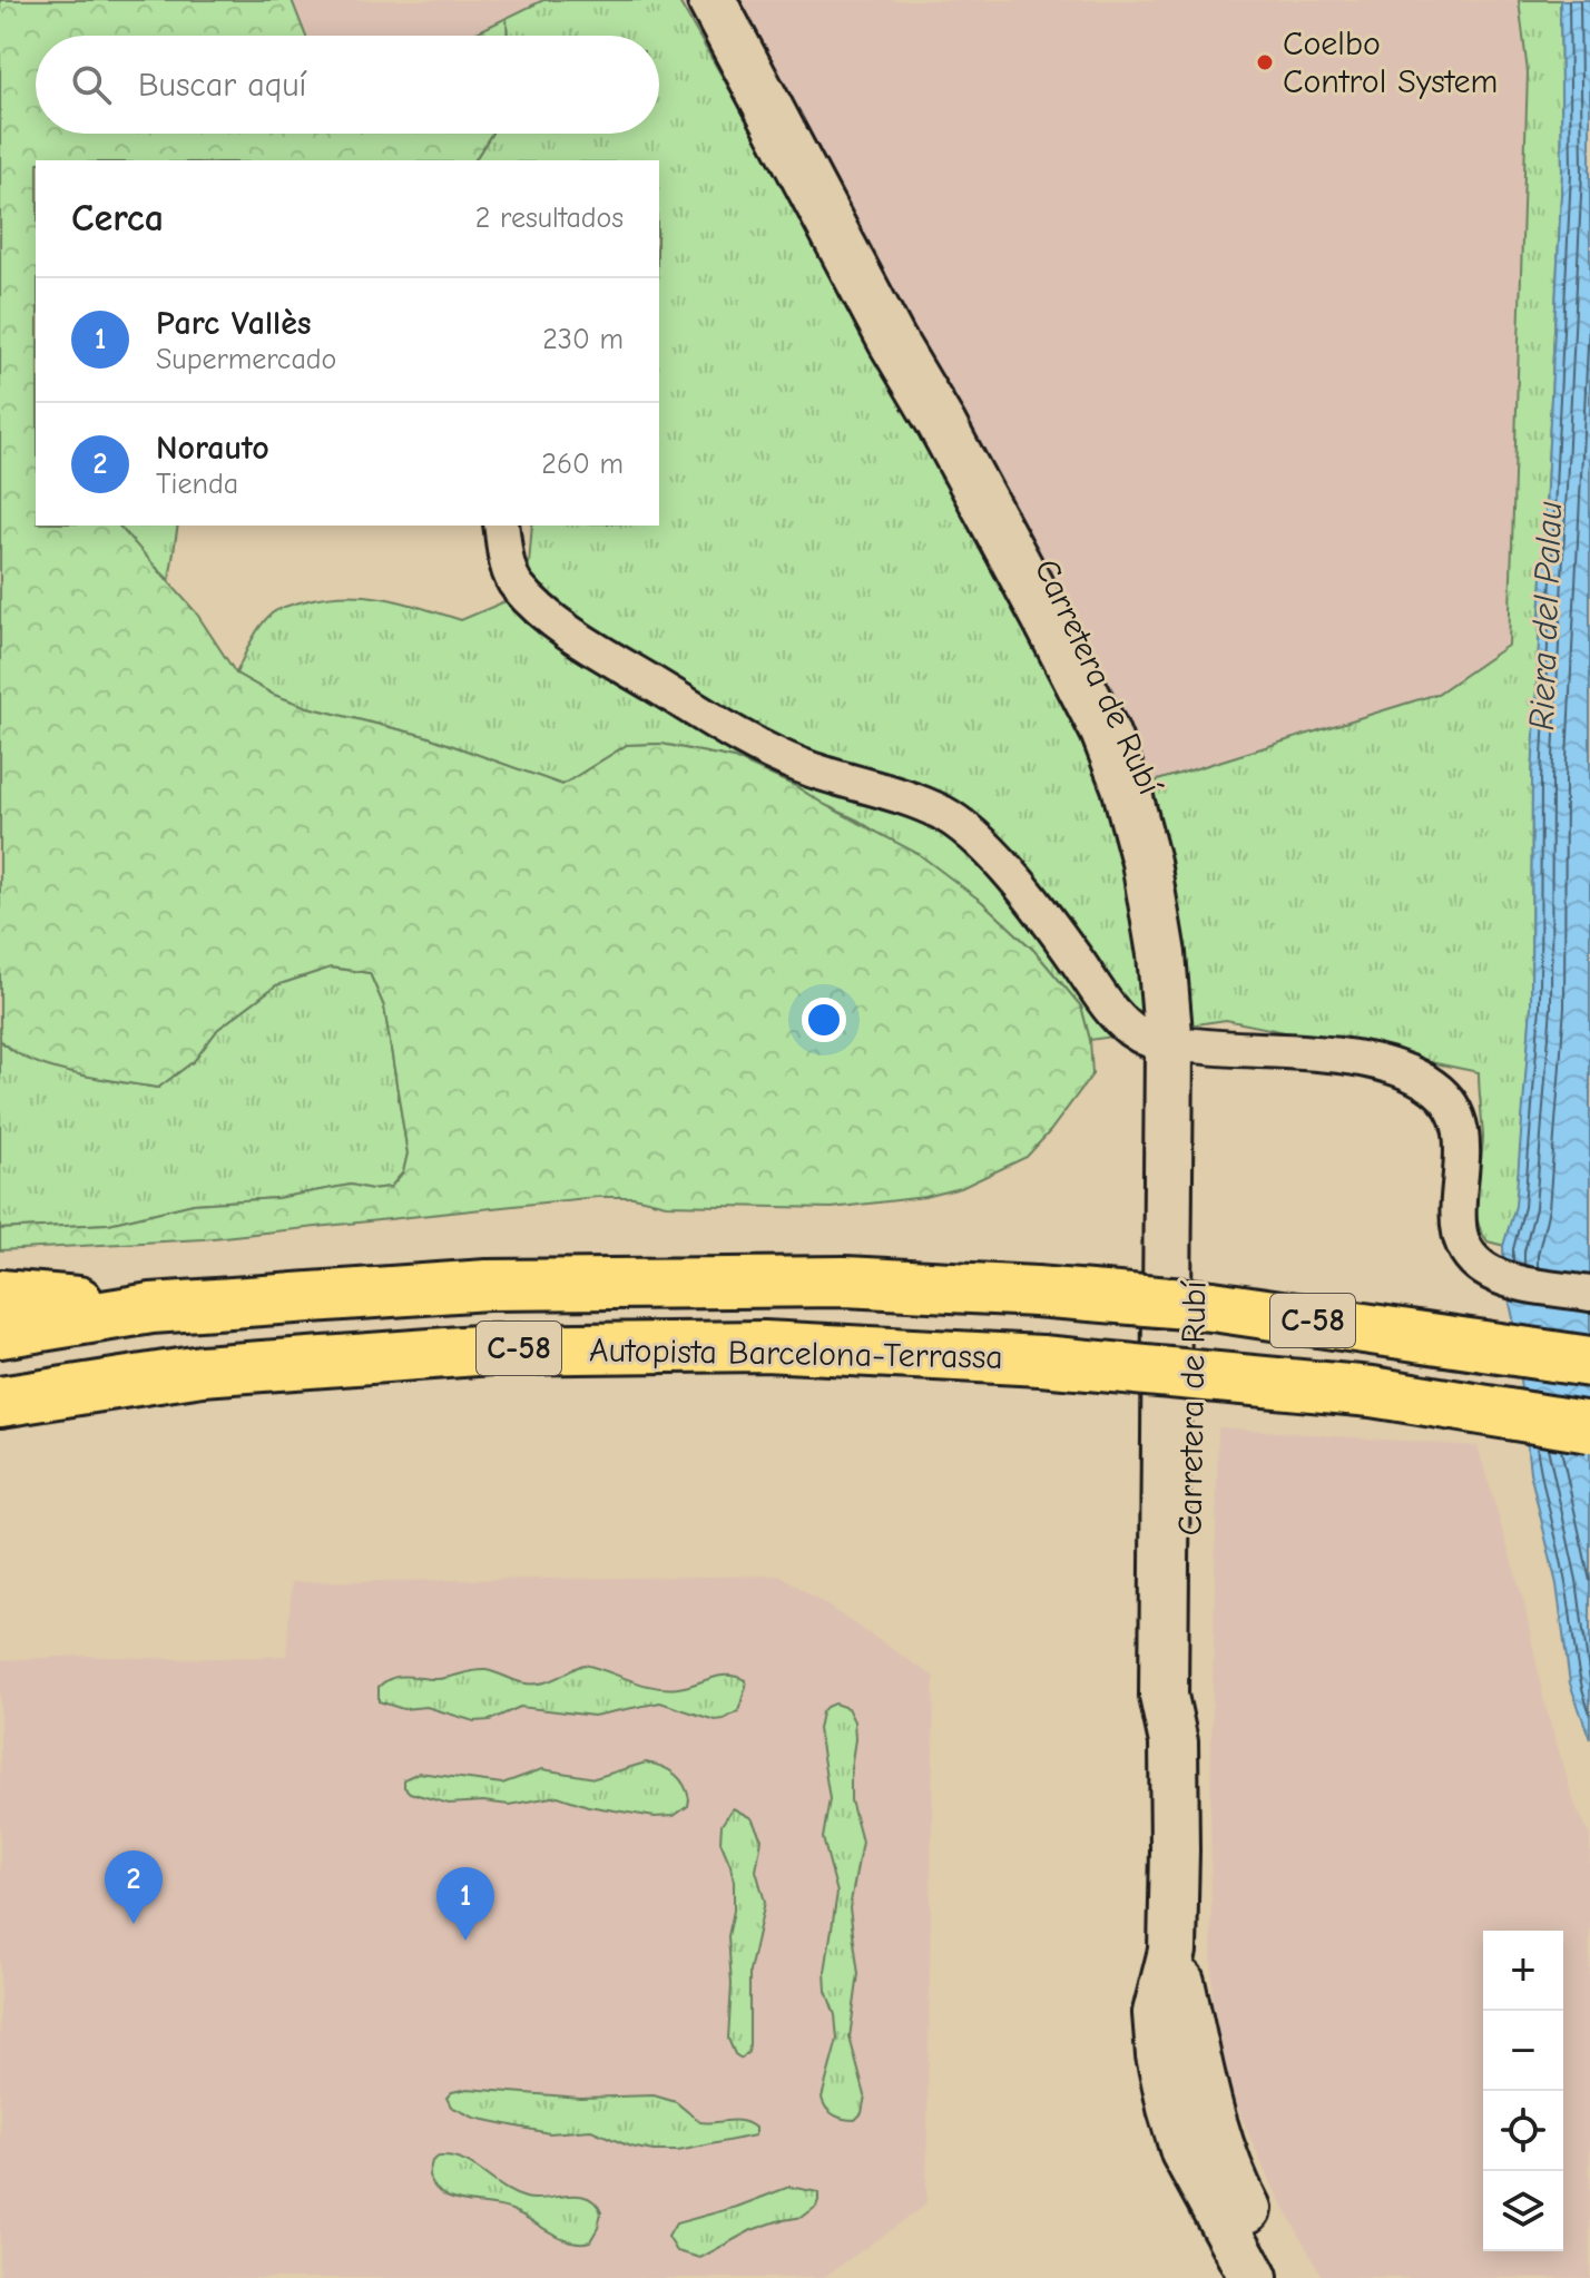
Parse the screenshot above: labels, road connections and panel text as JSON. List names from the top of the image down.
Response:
{
  "streets": {
    "highway": ["C-58", "Autopista Barcelona-Terrassa"],
    "main road": ["Carretera de Rubí"]
  },
  "water": ["Riera del Palau"],
  "places": ["Coelbo Control System"],
  "page": {
    "search": "Buscar aquí",
    "heading": ["Cerca", "2 resultados"],
    "list": [
      {
        "mark": "1",
        "name": "Parc Vallès",
        "note": "Supermercado",
        "value": "230 m"
      },
      {
        "mark": "2",
        "name": "Norauto",
        "note": "Tienda",
        "value": "260 m"
      }
    ],
    "pins": ["2", "1"],
    "map_buttons": ["+", "−"]
  }
}
